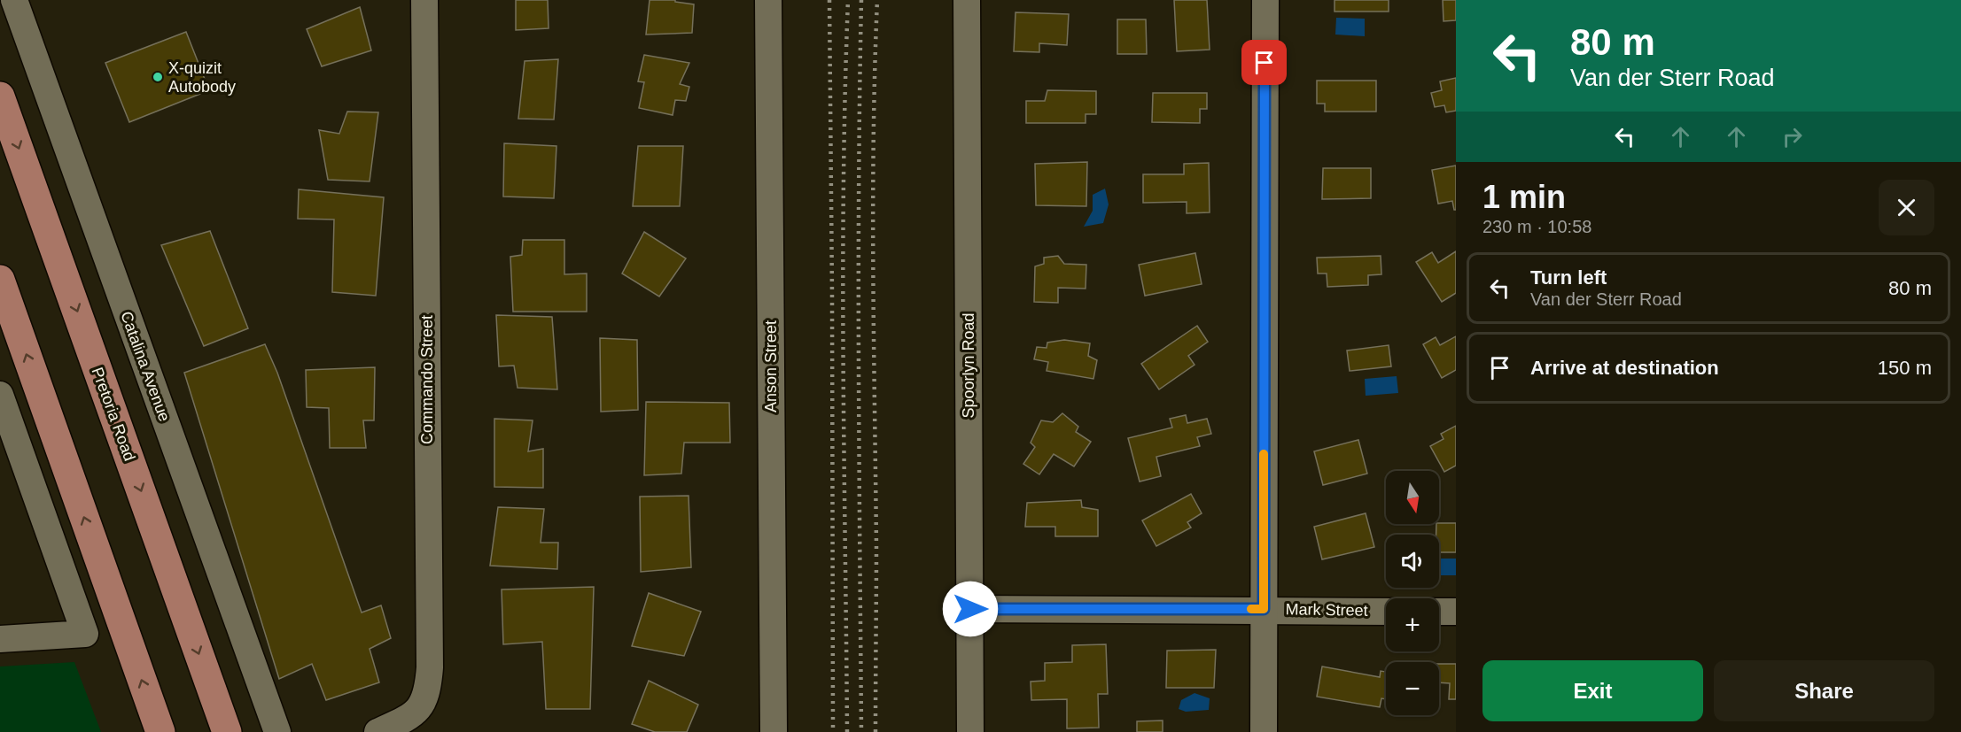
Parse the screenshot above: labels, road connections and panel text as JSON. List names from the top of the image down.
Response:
{
  "streets": {
    "main road": ["Pretoria Road"],
    "street": [
      "Spoorlyn Road",
      "Catalina Avenue",
      "Anson Street",
      "Commando Street",
      "Mark Street"
    ]
  },
  "crossings": [
    ["Spoorlyn Road", "Mark Street"]
  ],
  "places": ["X-quizit Autobody"],
  "north": "bottom",
  "page": {
    "turn": ["80 m", "Van der Sterr Road"],
    "heading": ["1 min", "230 m · 10:58"],
    "list": [
      {
        "name": "Turn left",
        "note": "Van der Sterr Road",
        "value": "80 m"
      },
      {
        "name": "Arrive at destination",
        "value": "150 m"
      }
    ],
    "map_buttons": ["+", "−"],
    "buttons": ["Exit", "Share"]
  }
}
